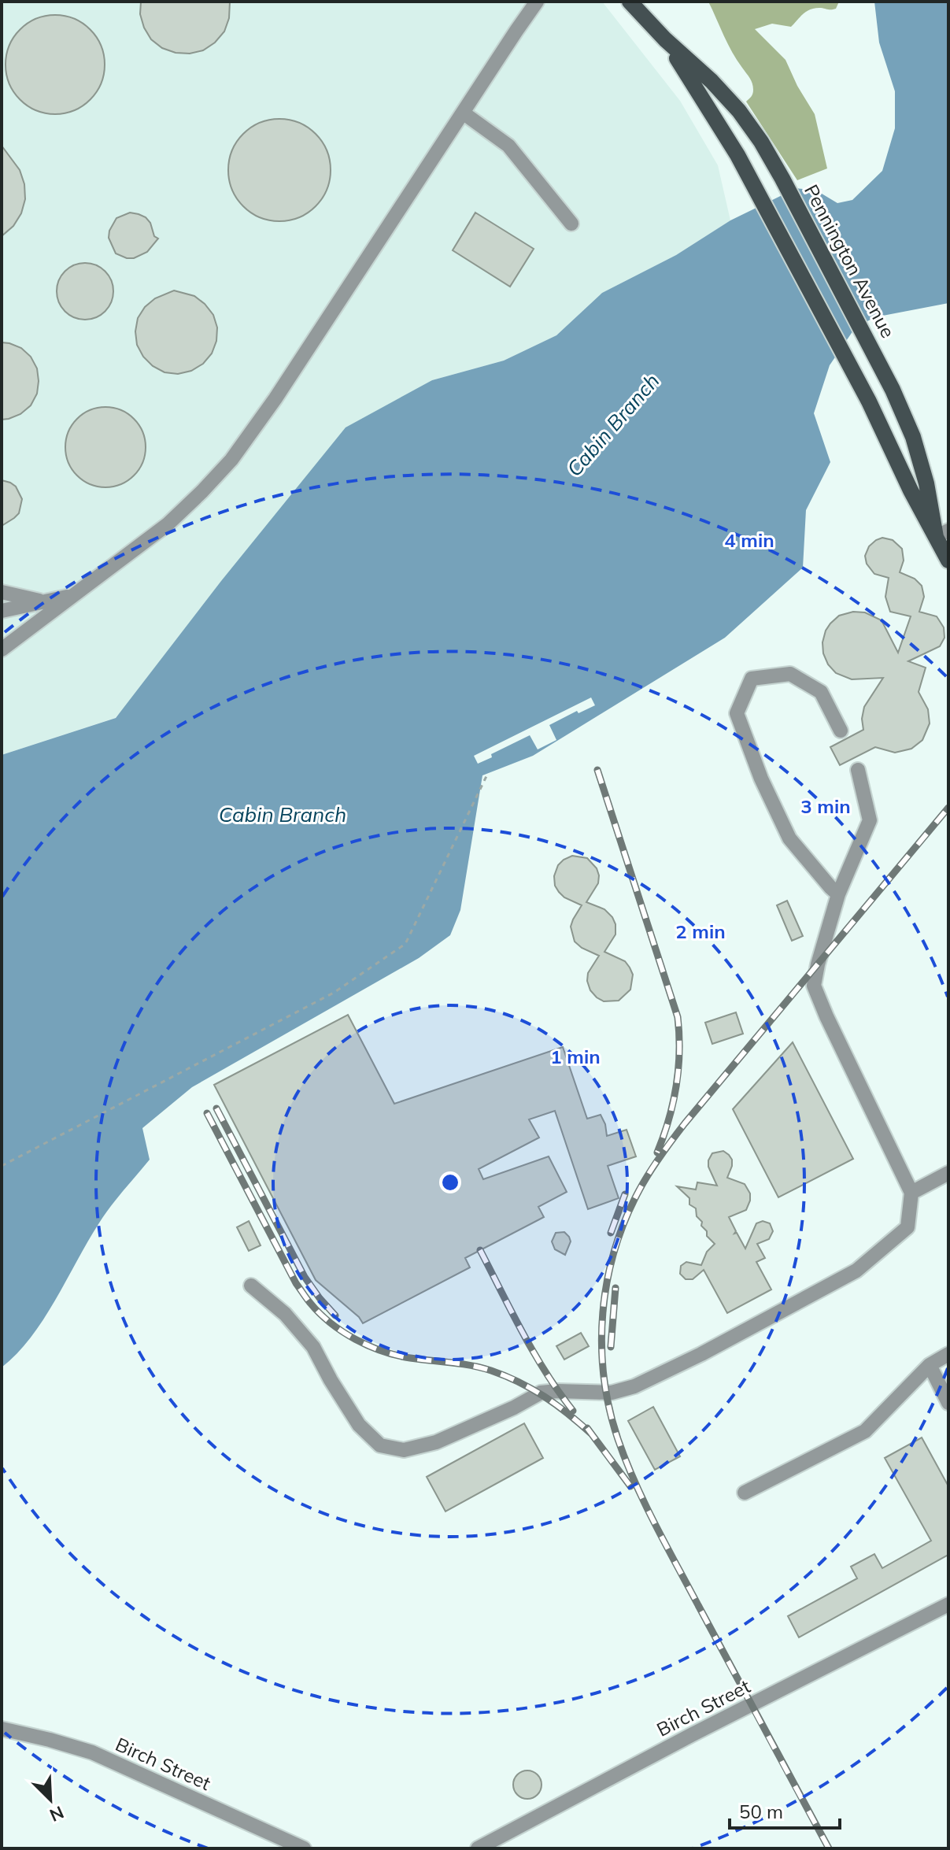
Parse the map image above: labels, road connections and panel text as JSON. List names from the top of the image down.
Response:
{
  "streets": {
    "main road": ["Pennington Avenue"],
    "street": ["Birch Street"]
  },
  "water": ["Cabin Branch"],
  "scale_bar": "50 m",
  "north": "bottom right",
  "rings": [
    "4 min",
    "3 min",
    "2 min",
    "1 min"
  ]
}
